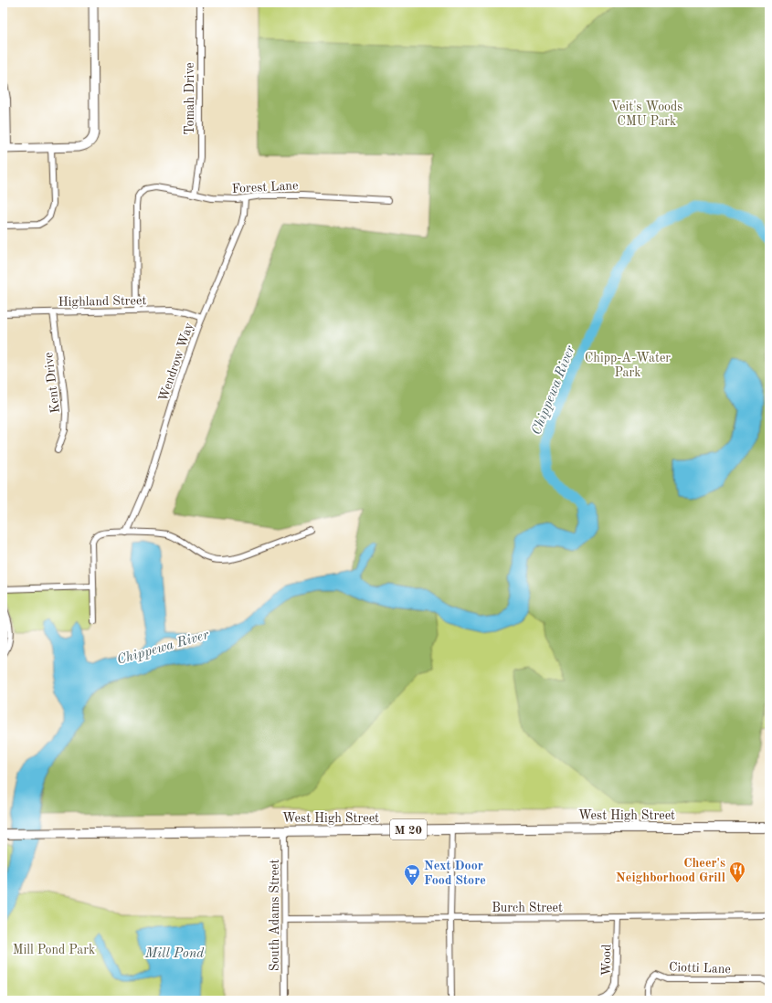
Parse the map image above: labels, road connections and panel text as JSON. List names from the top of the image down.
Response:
{
  "streets": {
    "main road": ["West High Street", "M 20"],
    "street": [
      "Tomah Drive",
      "Forest Lane",
      "Highland Street",
      "Wendrow Way",
      "Kent Drive",
      "Burch Street",
      "South Adams Street",
      "Wood",
      "Ciotti Lane"
    ]
  },
  "crossings": [
    ["Tomah Drive", "Forest Lane"],
    ["Forest Lane", "Highland Street"],
    ["Forest Lane", "Wendrow Way"],
    ["Highland Street", "Wendrow Way"],
    ["Highland Street", "Kent Drive"],
    ["West High Street", "South Adams Street"],
    ["Burch Street", "South Adams Street"],
    ["Burch Street", "Wood"]
  ],
  "water": ["Chippewa River", "Mill Pond"],
  "parks": ["Veit's Woods CMU Park", "Chipp-A-Water Park", "Mill Pond Park"],
  "places": {
    "restaurant": ["Cheer's Neighborhood Grill"],
    "supermarket": ["Next Door Food Store"]
  }
}
